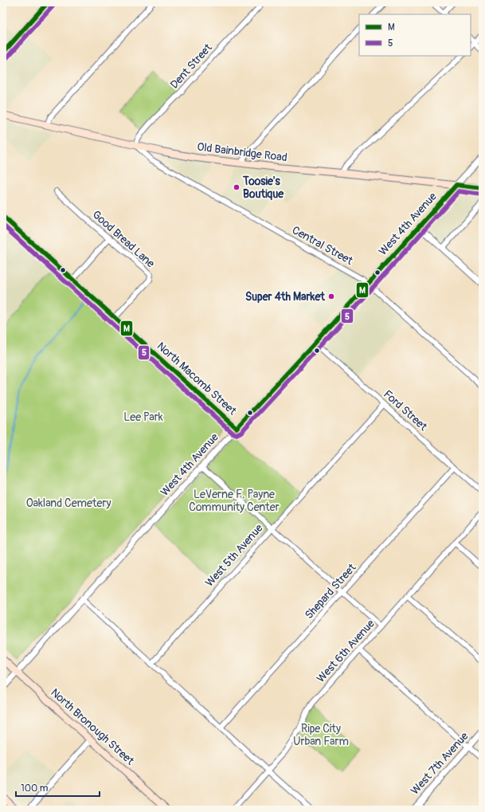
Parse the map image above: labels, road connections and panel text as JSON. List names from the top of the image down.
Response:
{
  "streets": {
    "main road": ["Old Bainbridge Road", "North Bronough Street"],
    "street": [
      "Dent Street",
      "West 4th Avenue",
      "Good Bread Lane",
      "Central Street",
      "North Macomb Street",
      "Ford Street",
      "West 5th Avenue",
      "Shepard Street",
      "West 6th Avenue",
      "West 7th Avenue"
    ]
  },
  "crossings": [
    ["Dent Street", "Old Bainbridge Road"],
    ["Dent Street", "Central Street"],
    ["Old Bainbridge Road", "West 4th Avenue"],
    ["Old Bainbridge Road", "Central Street"],
    ["West 4th Avenue", "Central Street"],
    ["West 4th Avenue", "North Macomb Street"],
    ["West 4th Avenue", "Ford Street"],
    ["West 4th Avenue", "North Bronough Street"],
    ["Good Bread Lane", "North Macomb Street"],
    ["Ford Street", "West 5th Avenue"],
    ["Ford Street", "Shepard Street"]
  ],
  "parks": [
    "Lee Park",
    "LeVerne F. Payne Community Center",
    "Oakland Cemetery",
    "Ripe City Urban Farm"
  ],
  "places": ["Toosie's Boutique", "Super 4th Market"],
  "lines": ["transit line M", "transit line 5"],
  "legend": ["M", "5"],
  "scale_bar": "100 m"
}
